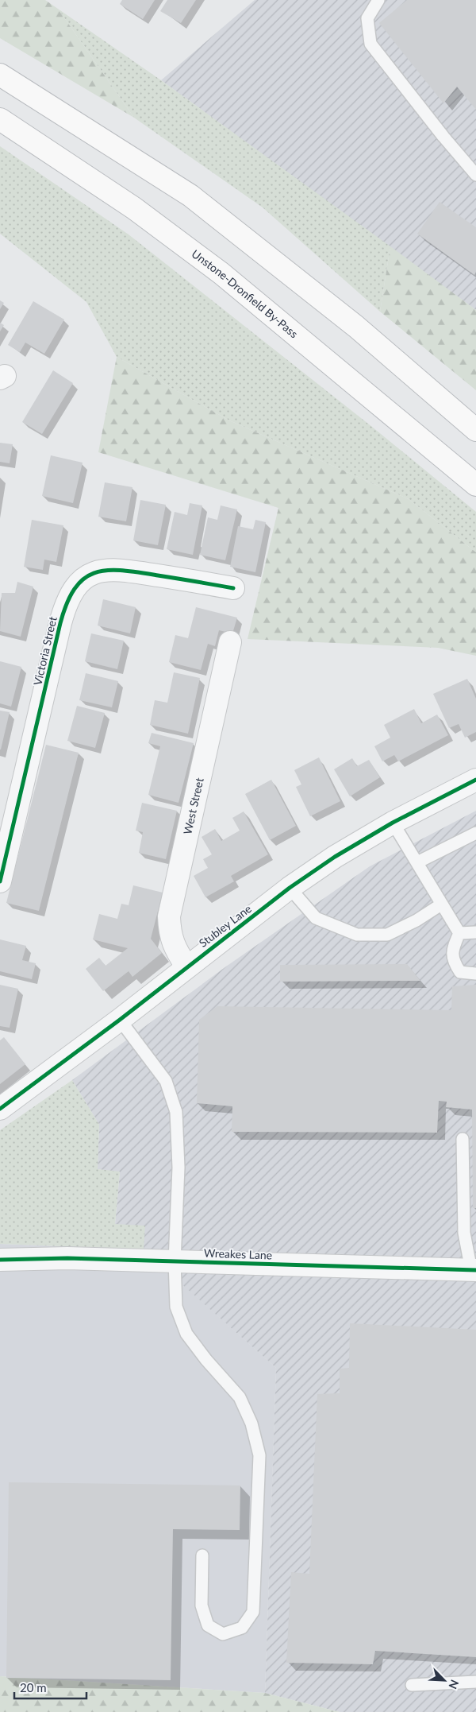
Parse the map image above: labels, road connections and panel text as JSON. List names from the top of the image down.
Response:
{
  "streets": {
    "highway": ["Unstone-Dronfield By-Pass"],
    "street": [
      "Victoria Street",
      "West Street",
      "Stubley Lane",
      "Wreakes Lane"
    ]
  },
  "crossings": [
    ["West Street", "Stubley Lane"]
  ],
  "scale_bar": "20 m",
  "north": "bottom right"
}
